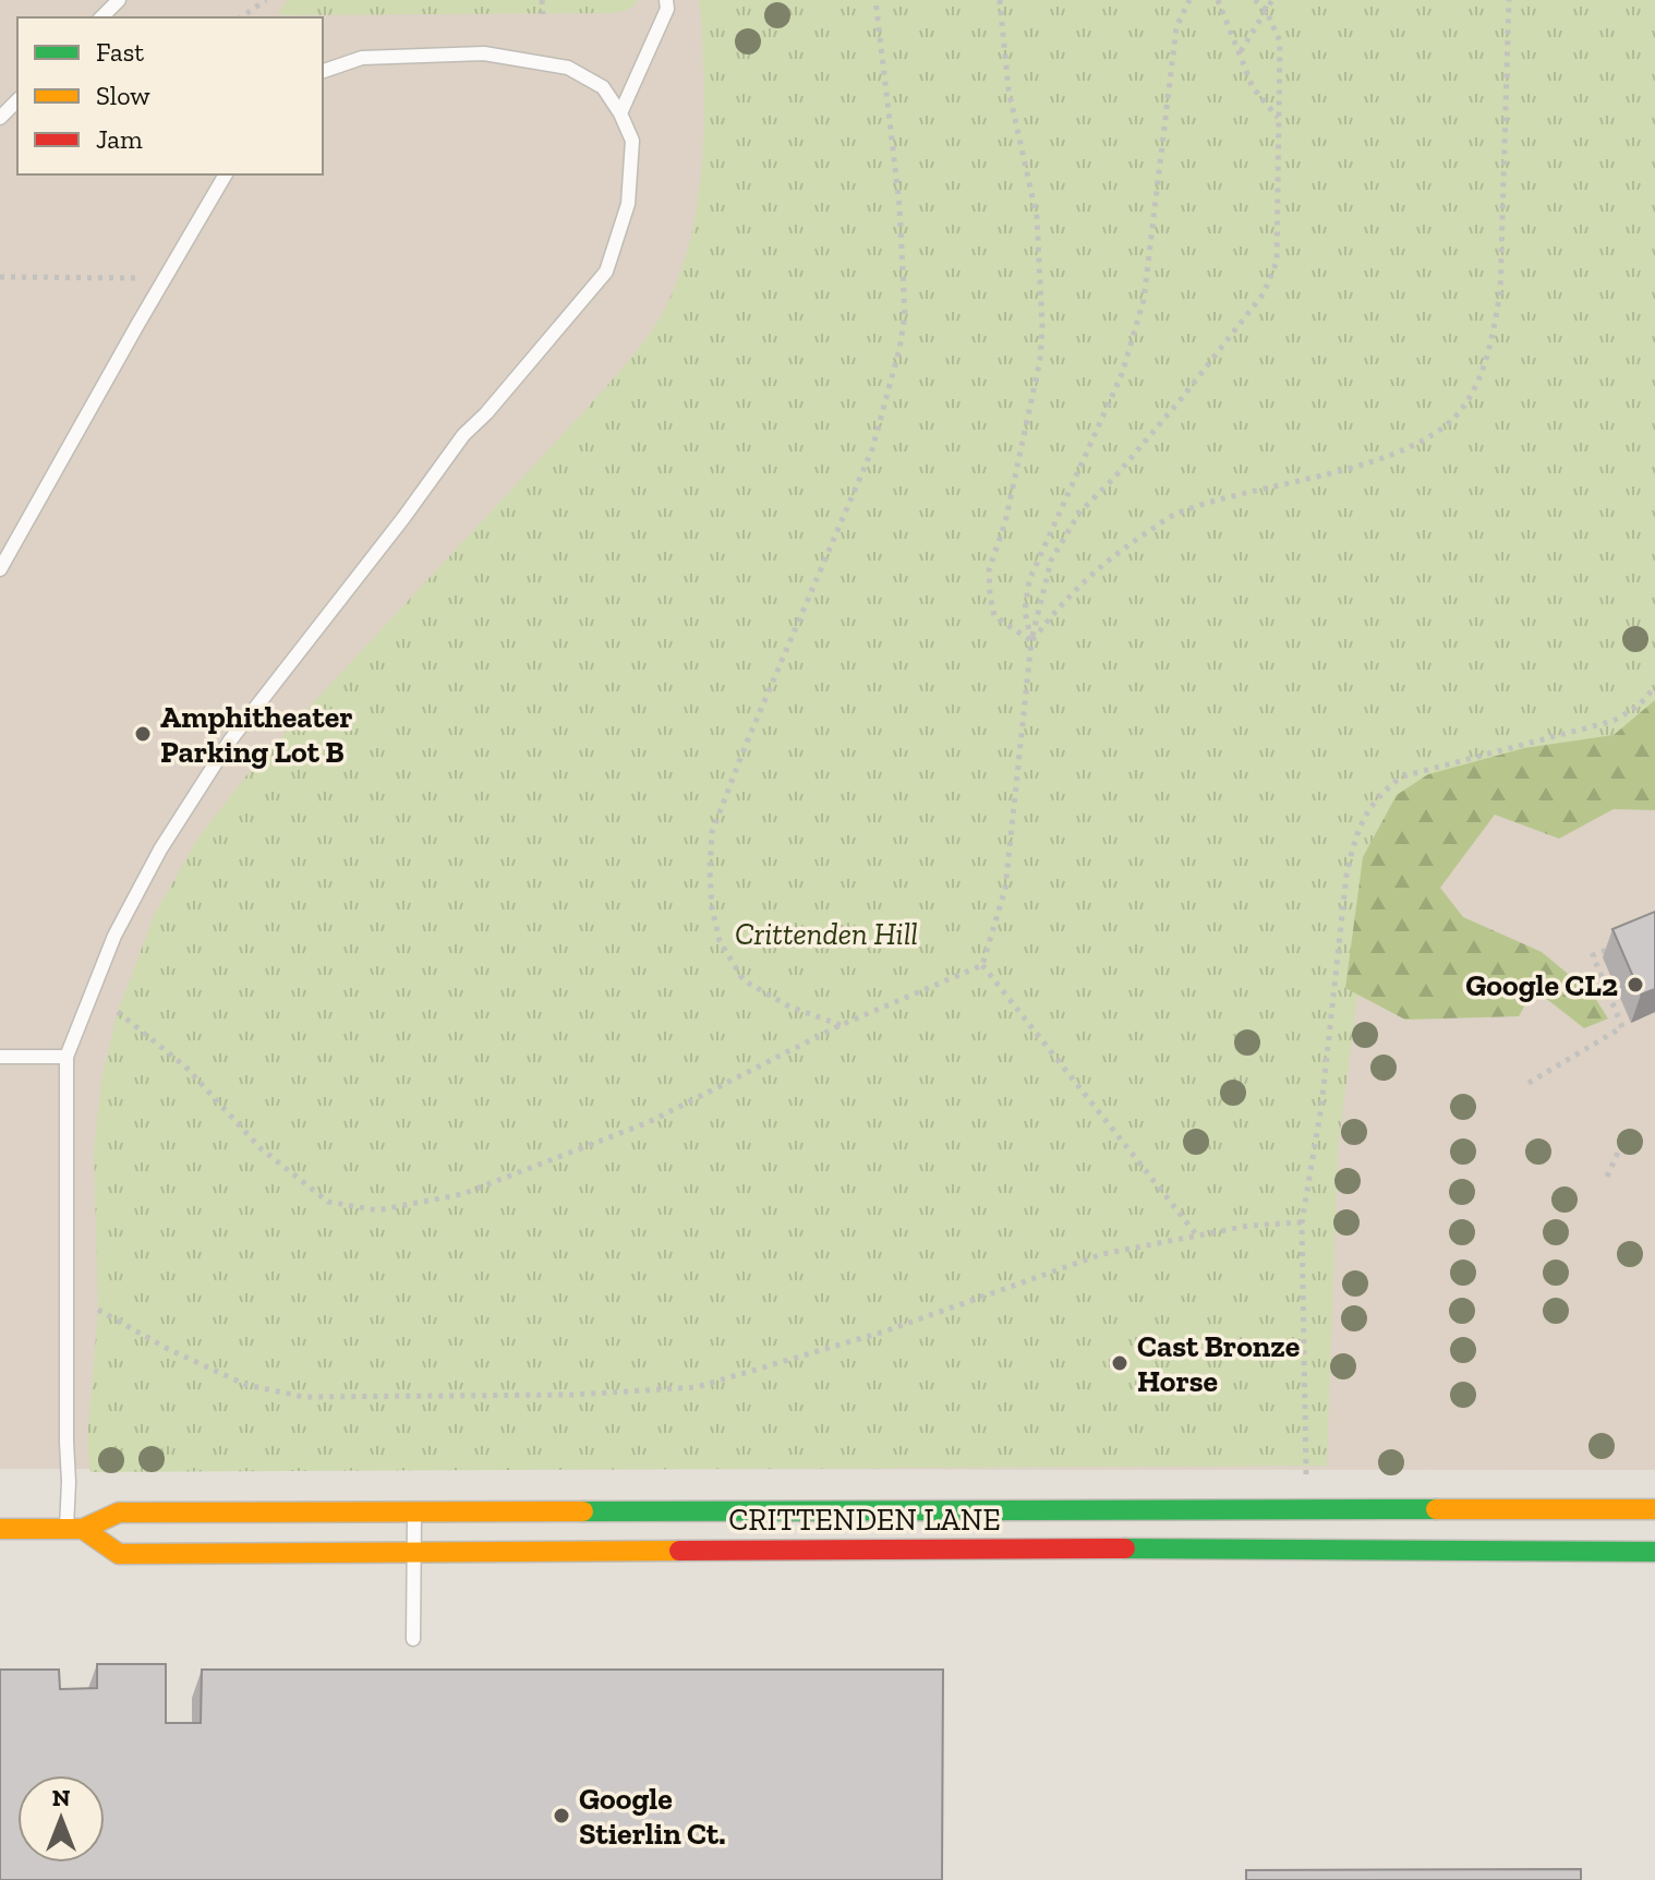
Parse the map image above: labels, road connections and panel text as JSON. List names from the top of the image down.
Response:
{
  "streets": {
    "street": ["CRITTENDEN LANE"]
  },
  "parks": ["Crittenden Hill"],
  "places": [
    "Amphitheater Parking Lot B",
    "Google CL2",
    "Cast Bronze Horse",
    "Google Stierlin Ct."
  ],
  "legend": ["Fast", "Slow", "Jam"],
  "north": "top"
}
